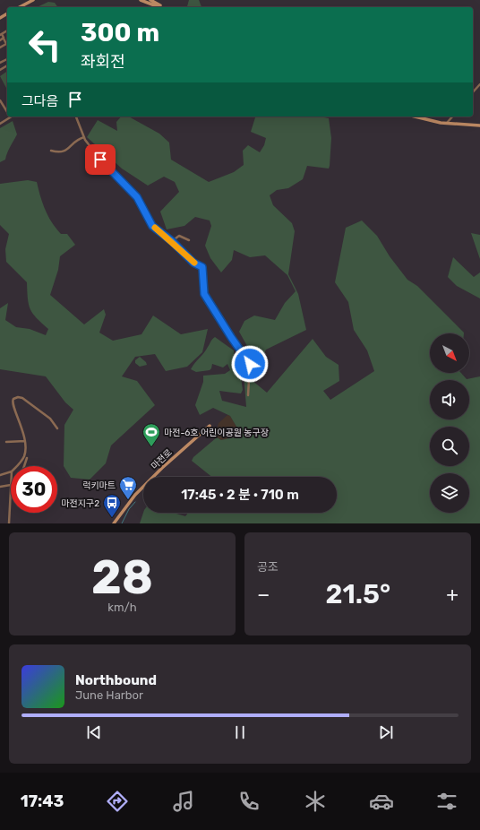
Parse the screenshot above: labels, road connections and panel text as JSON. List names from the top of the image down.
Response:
{
  "streets": {
    "main road": ["마전로"]
  },
  "places": {
    "sports": ["마전-6호 어린이공원 농구장"],
    "supermarket": ["럭키마트"],
    "bus stop": ["마전지구2"]
  },
  "north": "bottom right",
  "page": {
    "turn": ["300 m", "좌회전"],
    "then": "그다음",
    "limit": "30",
    "trip": "17:45 · 2 분 · 710 m",
    "tile": [
      ["28", "km/h"],
      "공조"
    ],
    "heat": ["−", "21.5°", "+"],
    "song": ["Northbound", "June Harbor"],
    "tabs": "17:43"
  }
}
